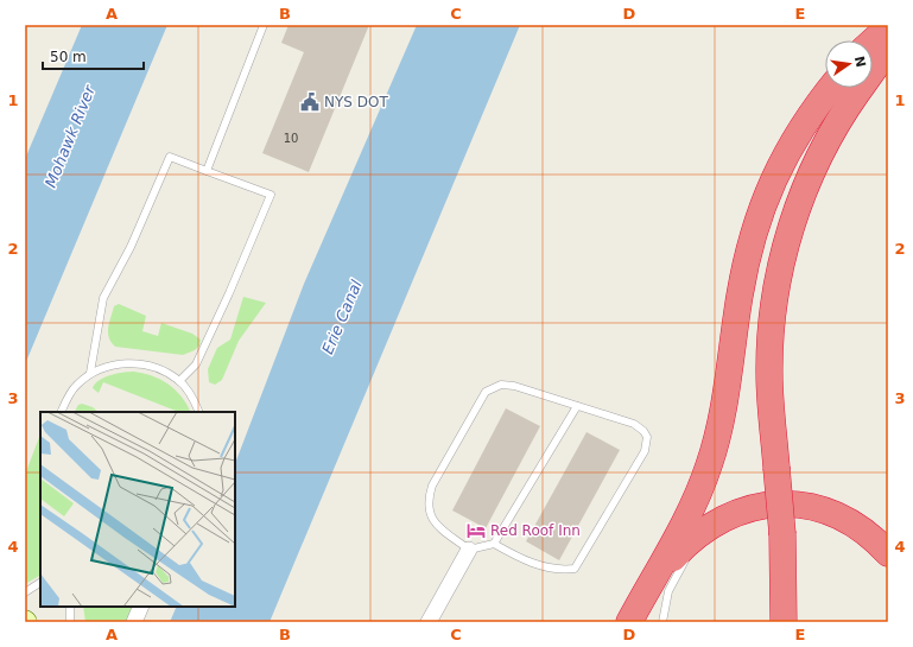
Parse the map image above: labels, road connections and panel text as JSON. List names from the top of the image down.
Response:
{
  "water": ["Mohawk River", "Erie Canal"],
  "places": {
    "public building": ["NYS DOT"],
    "hotel": ["Red Roof Inn"]
  },
  "house_numbers": ["10"],
  "scale_bar": "50 m",
  "north": "right",
  "grid": {
    "columns": [
      "A",
      "B",
      "C",
      "D",
      "E"
    ],
    "rows": [
      "1",
      "2",
      "3",
      "4"
    ]
  }
}
